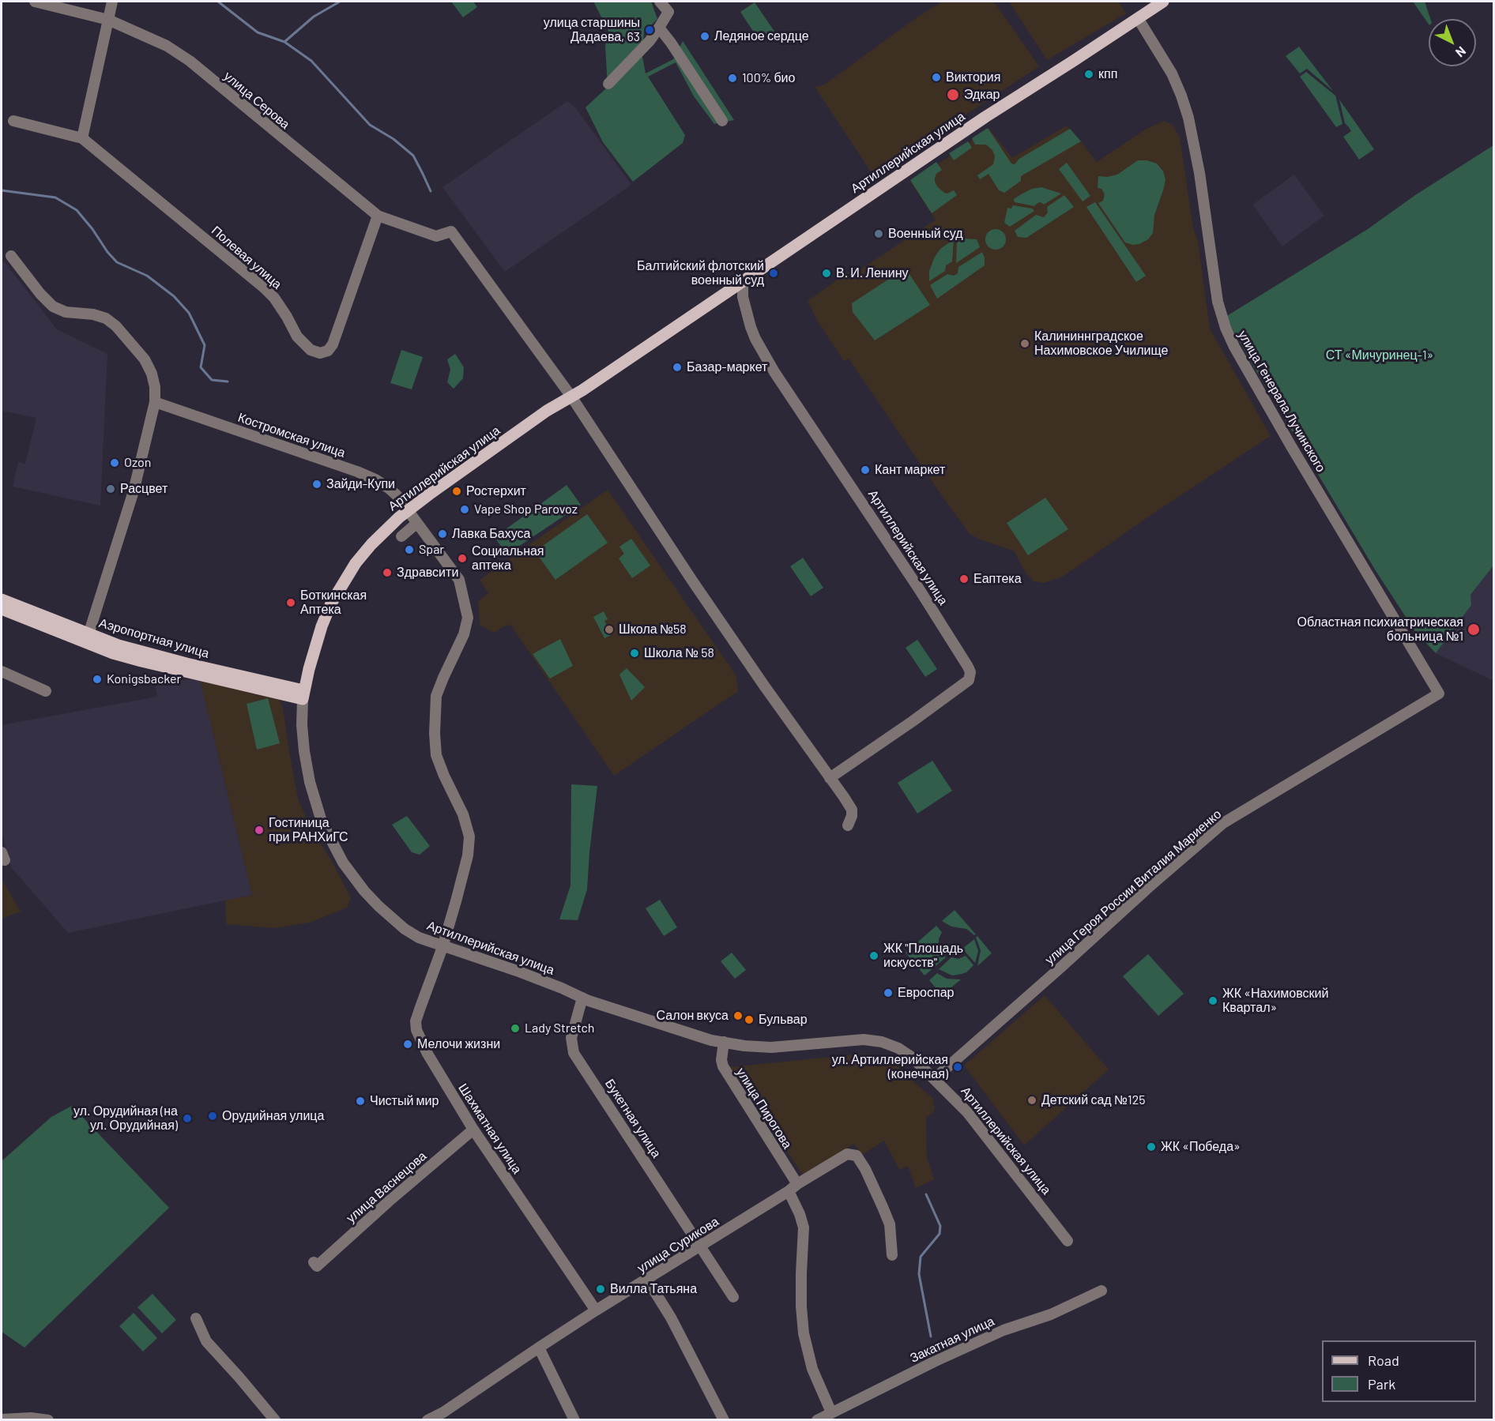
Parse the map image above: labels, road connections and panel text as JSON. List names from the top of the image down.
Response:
{
  "streets": {
    "main road": ["Артиллерийская улица", "Аэропортная улица"],
    "street": [
      "улица Серова",
      "Полевая улица",
      "улица Генерала Лучинского",
      "Костромская улица",
      "улица Героя России Виталия Мариенко",
      "улица Пирогова",
      "Букетная улица",
      "Шахматная улица",
      "улица Васнецова",
      "улица Сурикова",
      "Закатная улица"
    ]
  },
  "crossings": [
    ["улица Серова", "Артиллерийская улица"],
    ["улица Серова", "Полевая улица"],
    ["Артиллерийская улица", "улица Генерала Лучинского"],
    ["Артиллерийская улица", "Костромская улица"],
    ["Артиллерийская улица", "Аэропортная улица"],
    ["Артиллерийская улица", "улица Героя России Виталия Мариенко"],
    ["Артиллерийская улица", "улица Пирогова"],
    ["Артиллерийская улица", "Букетная улица"],
    ["Артиллерийская улица", "Шахматная улица"],
    ["улица Генерала Лучинского", "улица Героя России Виталия Мариенко"],
    ["Костромская улица", "Шахматная улица"],
    ["улица Пирогова", "улица Сурикова"],
    ["улица Пирогова", "Закатная улица"],
    ["Букетная улица", "улица Сурикова"],
    ["Шахматная улица", "улица Васнецова"],
    ["Шахматная улица", "улица Сурикова"]
  ],
  "parks": ["СТ «Мичуринец-1»"],
  "places": [
    "улица старшины Дадаева, 63",
    "Ледяное сердце",
    "кпп",
    "Виктория",
    "100% био",
    "Эдкар",
    "Военный суд",
    "Балтийский флотский военный суд",
    "В. И. Ленину",
    "Калининнградское Нахимовское Училище",
    "Базар-маркет",
    "Ozon",
    "Кант маркет",
    "Зайди-Купи",
    "Расцвет",
    "Ростерхит",
    "Vape Shop Parovoz",
    "Лавка Бахуса",
    "Spar",
    "Социальная аптека",
    "Здравсити",
    "Еаптека",
    "Боткинская Аптека",
    "Школа №58",
    "Областная психиатрическая больница №1",
    "Школа № 58",
    "Konigsbacker",
    "Гостиница при РАНХиГС",
    "ЖК \"Площадь искусств\"",
    "Евроспар",
    "ЖК «Нахимовский Квартал»",
    "Салон вкуса",
    "Бульвар",
    "Lady Stretch",
    "Мелочи жизни",
    "ул. Артиллерийская (конечная)",
    "Детский сад №125",
    "Чистый мир",
    "Орудийная улица",
    "ул. Орудийная (на ул. Орудийная)",
    "ЖК «Победа»",
    "Вилла Татьяна"
  ],
  "legend": ["Road", "Park"],
  "north": "bottom right"
}
